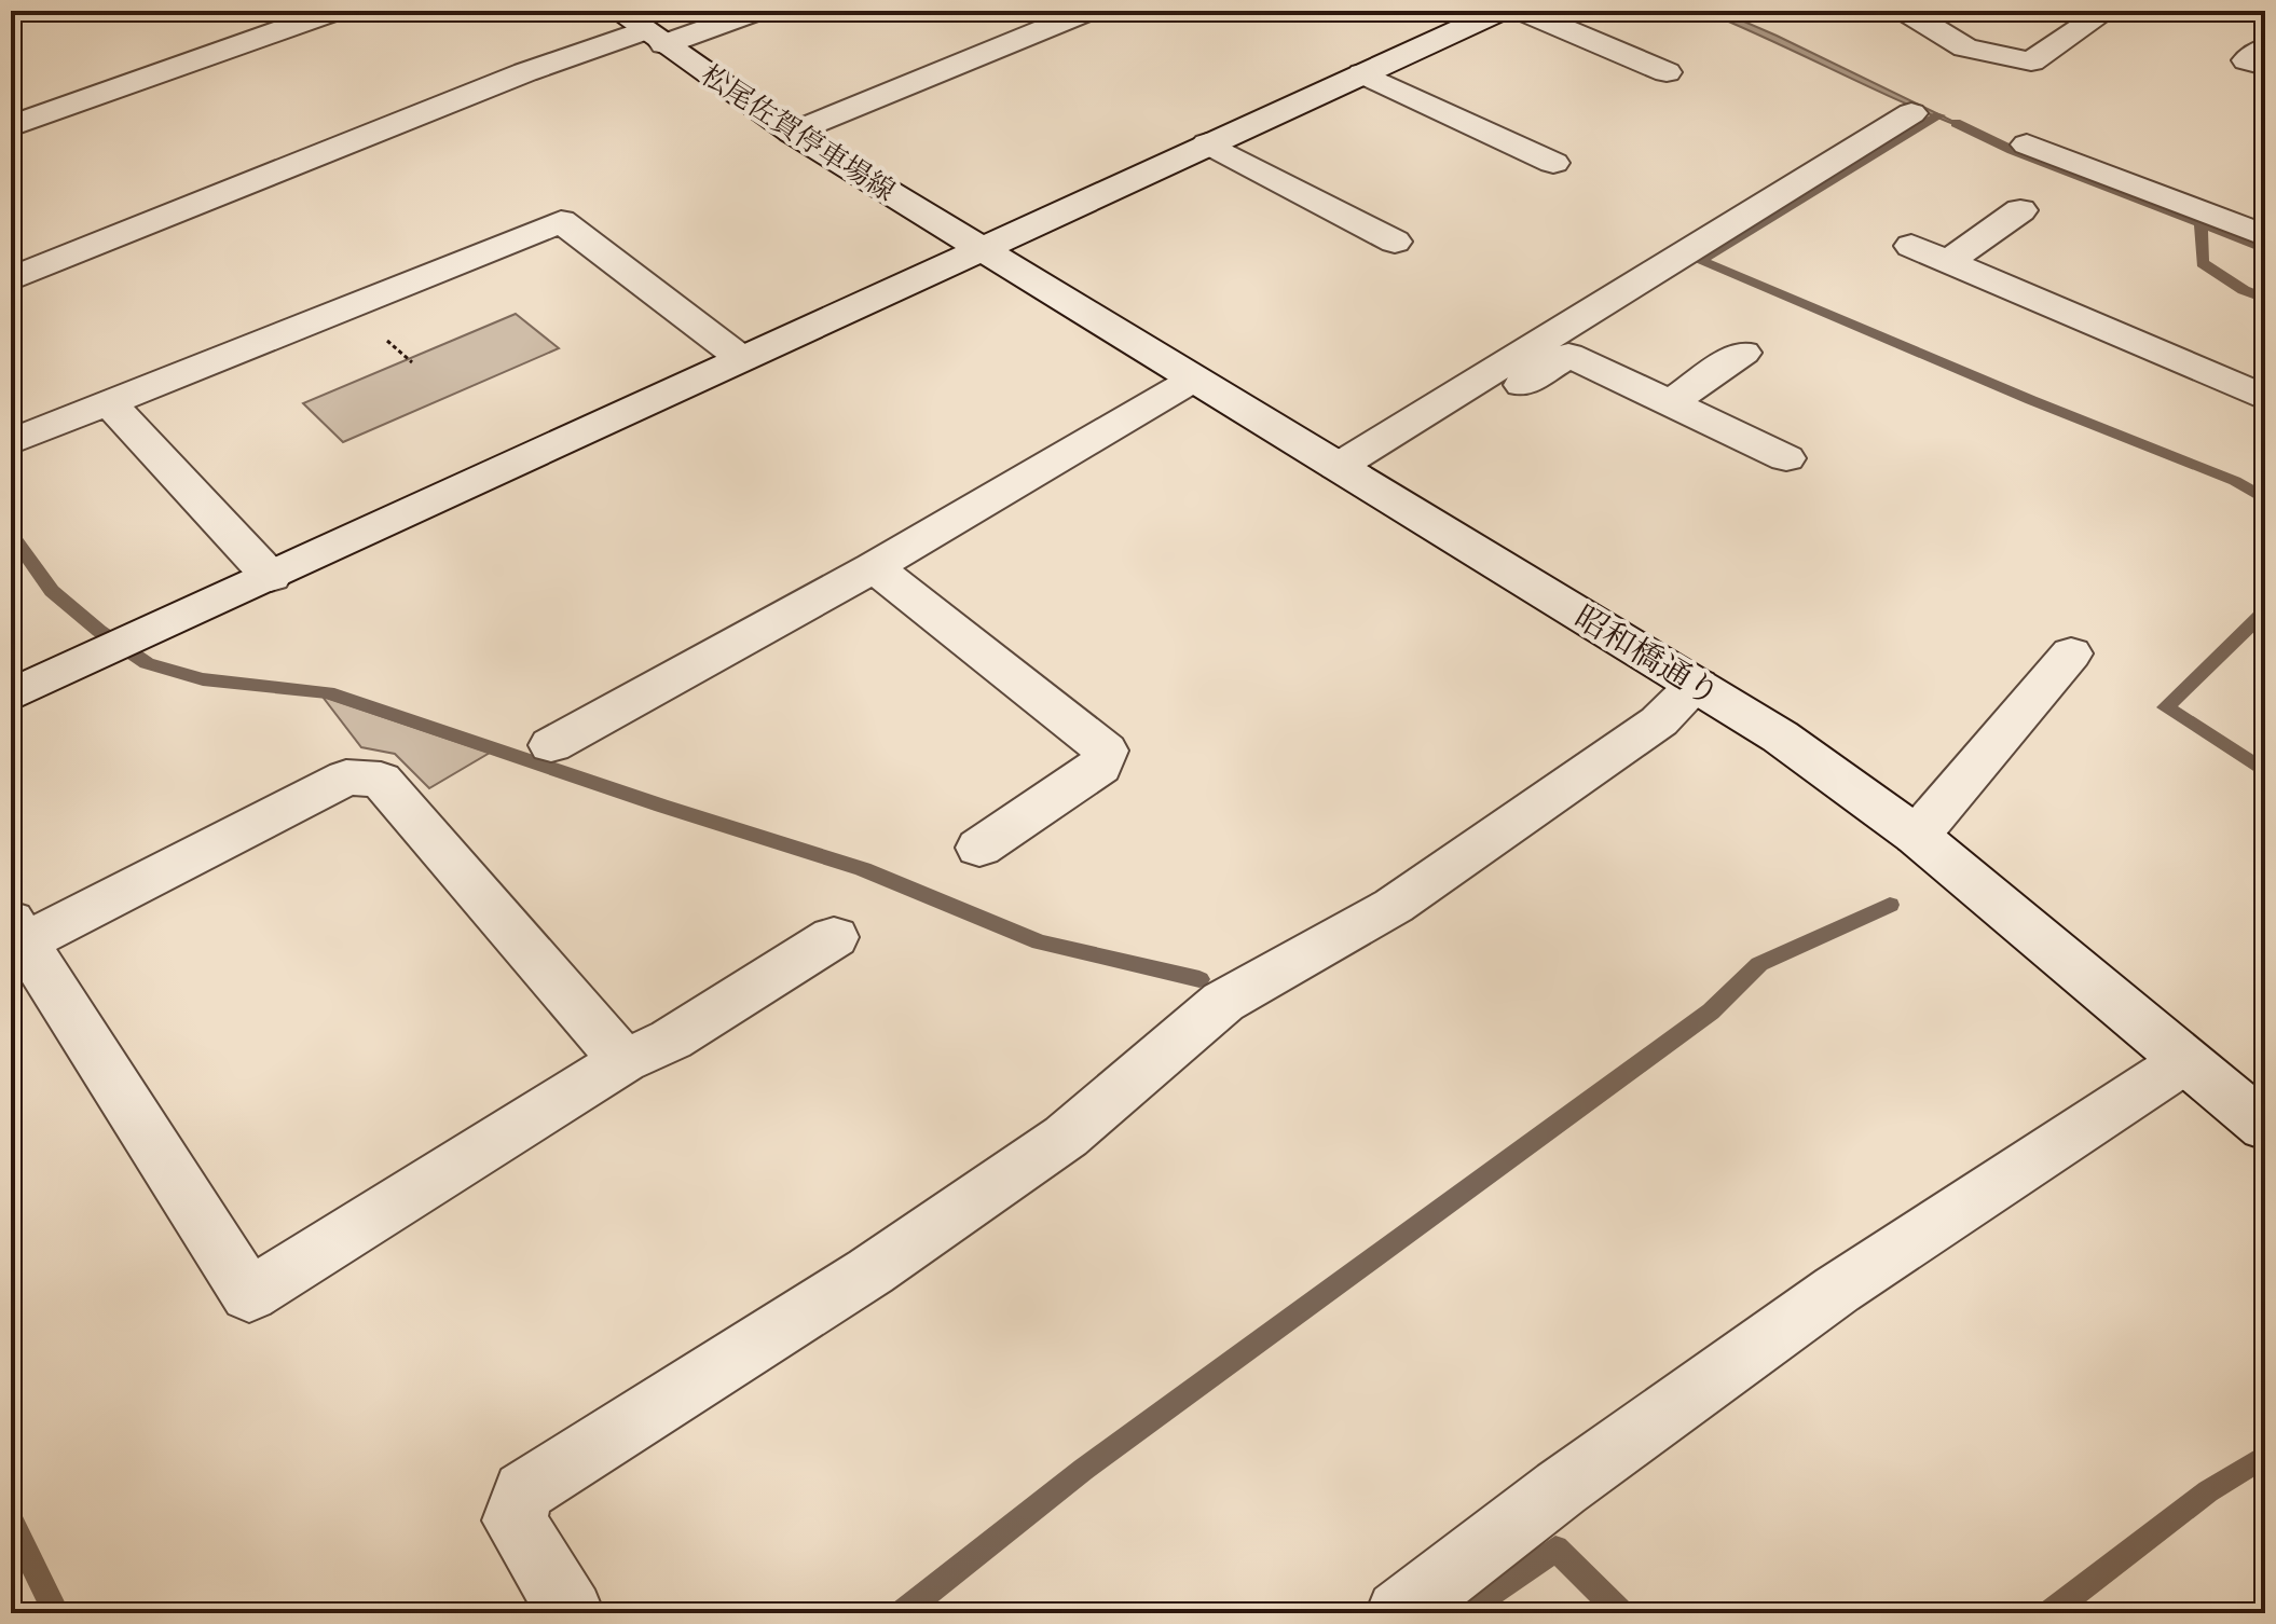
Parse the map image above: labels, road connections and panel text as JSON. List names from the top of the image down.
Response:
{
  "streets": {
    "street": ["松尾佐賀停車場線", "昭和橋通り"]
  },
  "crossings": [
    ["松尾佐賀停車場線", "昭和橋通り"]
  ]
}
